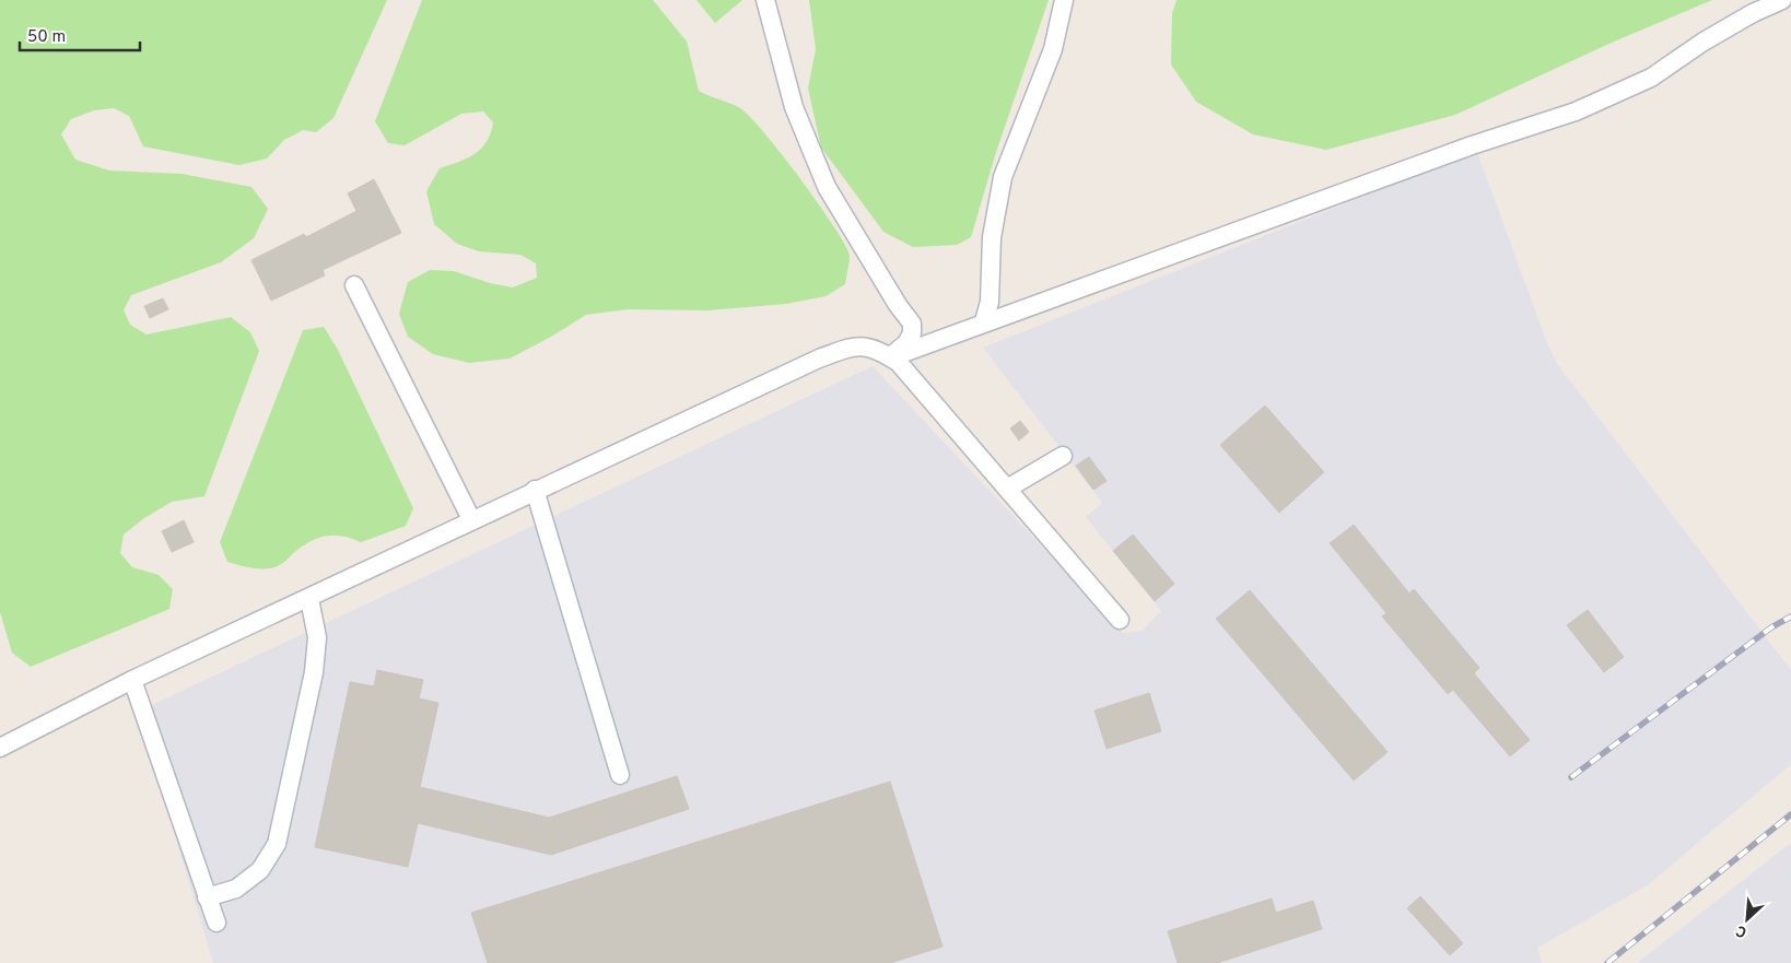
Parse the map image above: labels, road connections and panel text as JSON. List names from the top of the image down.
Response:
{
  "scale_bar": "50 m",
  "north": "bottom left"
}
